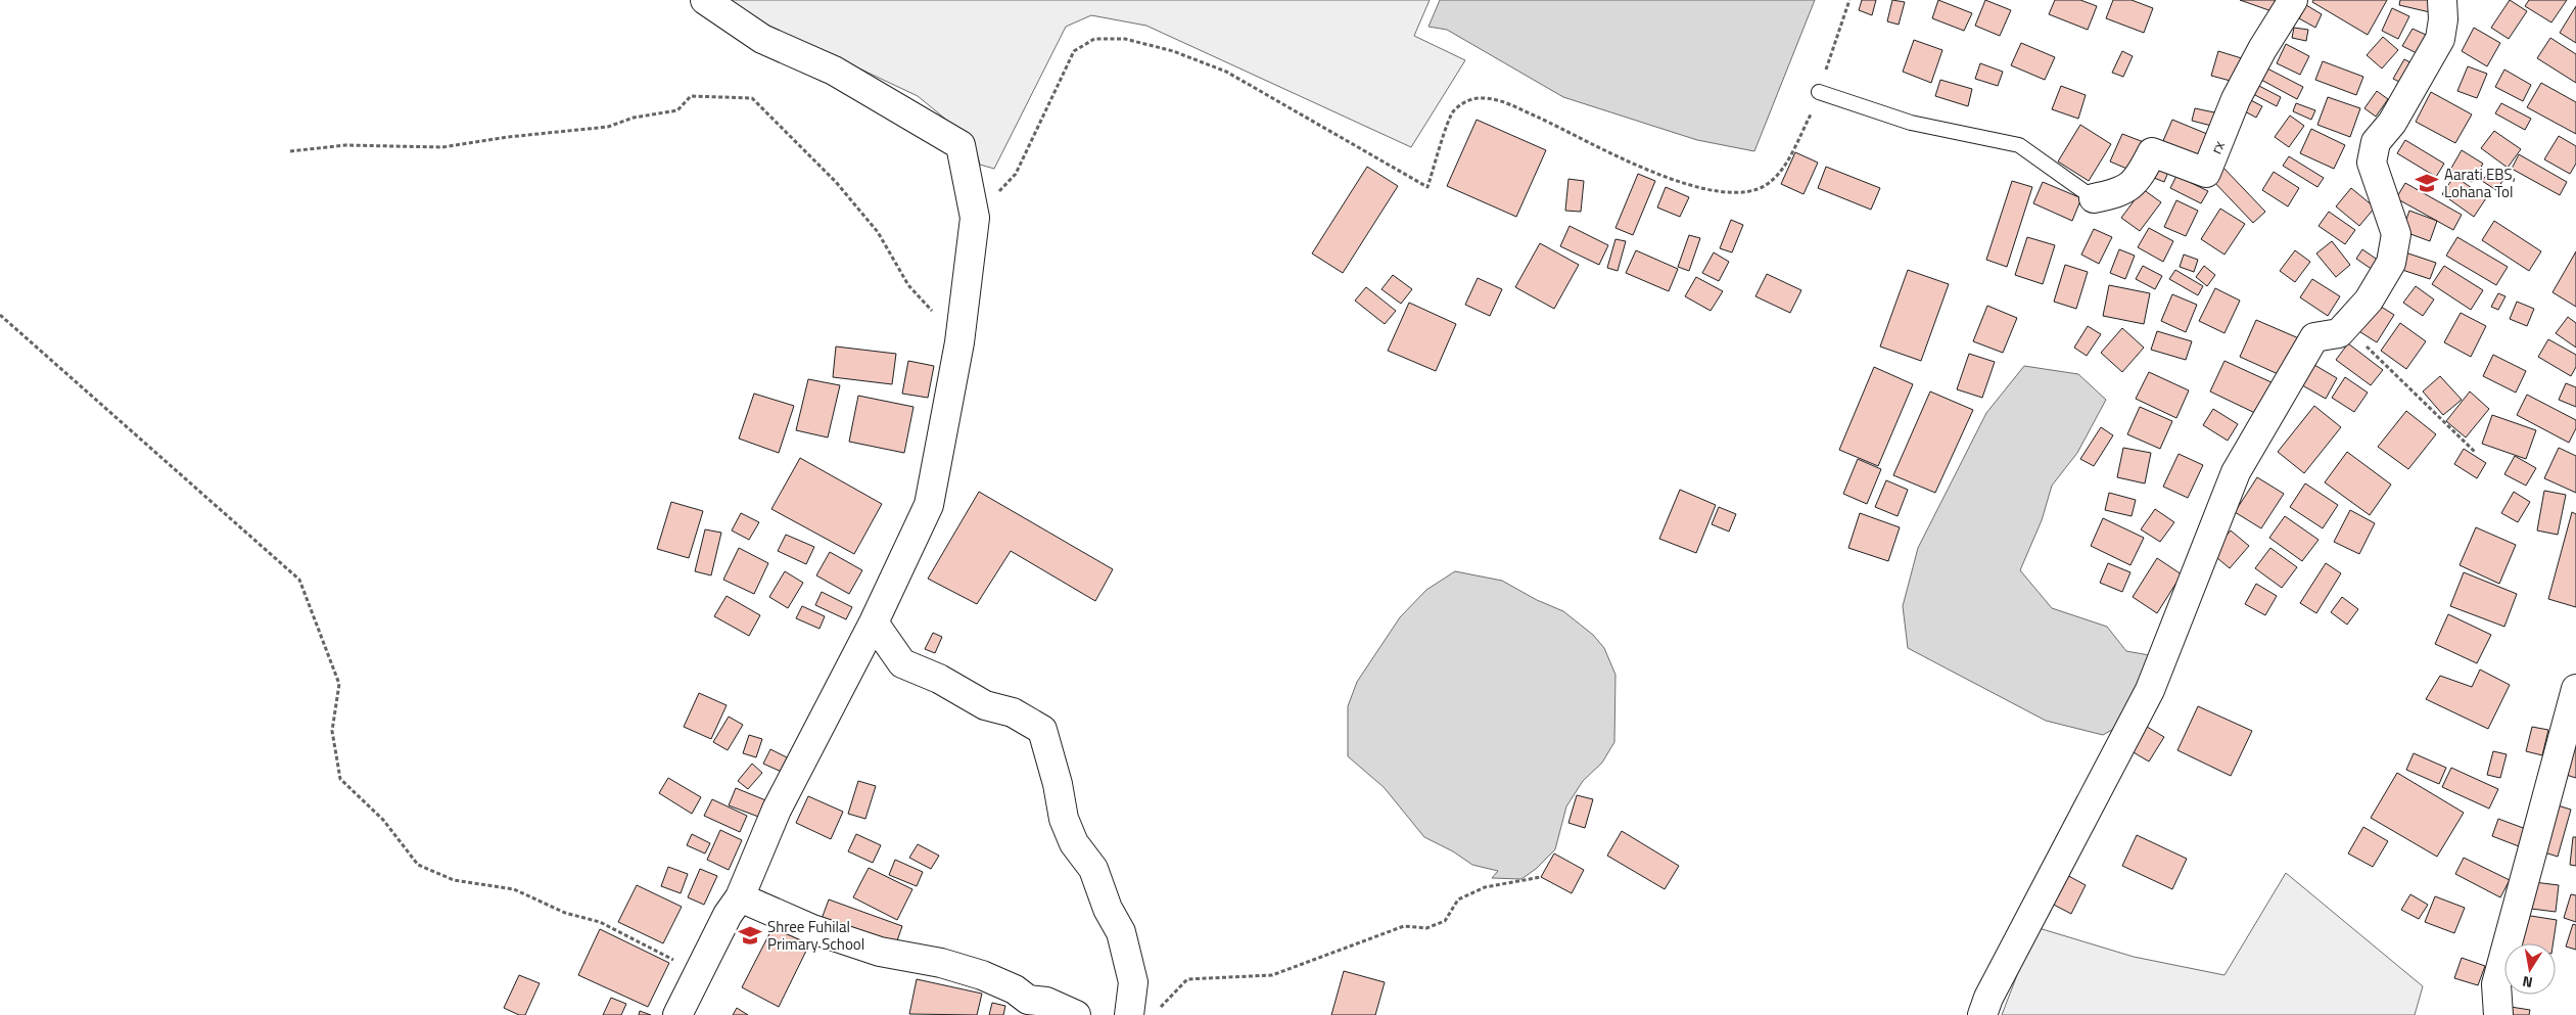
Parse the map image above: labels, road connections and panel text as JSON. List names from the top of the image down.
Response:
{
  "streets": {
    "street": ["rx"]
  },
  "places": {
    "school or university": ["Aarati EBS, Lohana Tol", "Shree Fuhilal Primary School"]
  },
  "north": "bottom"
}
